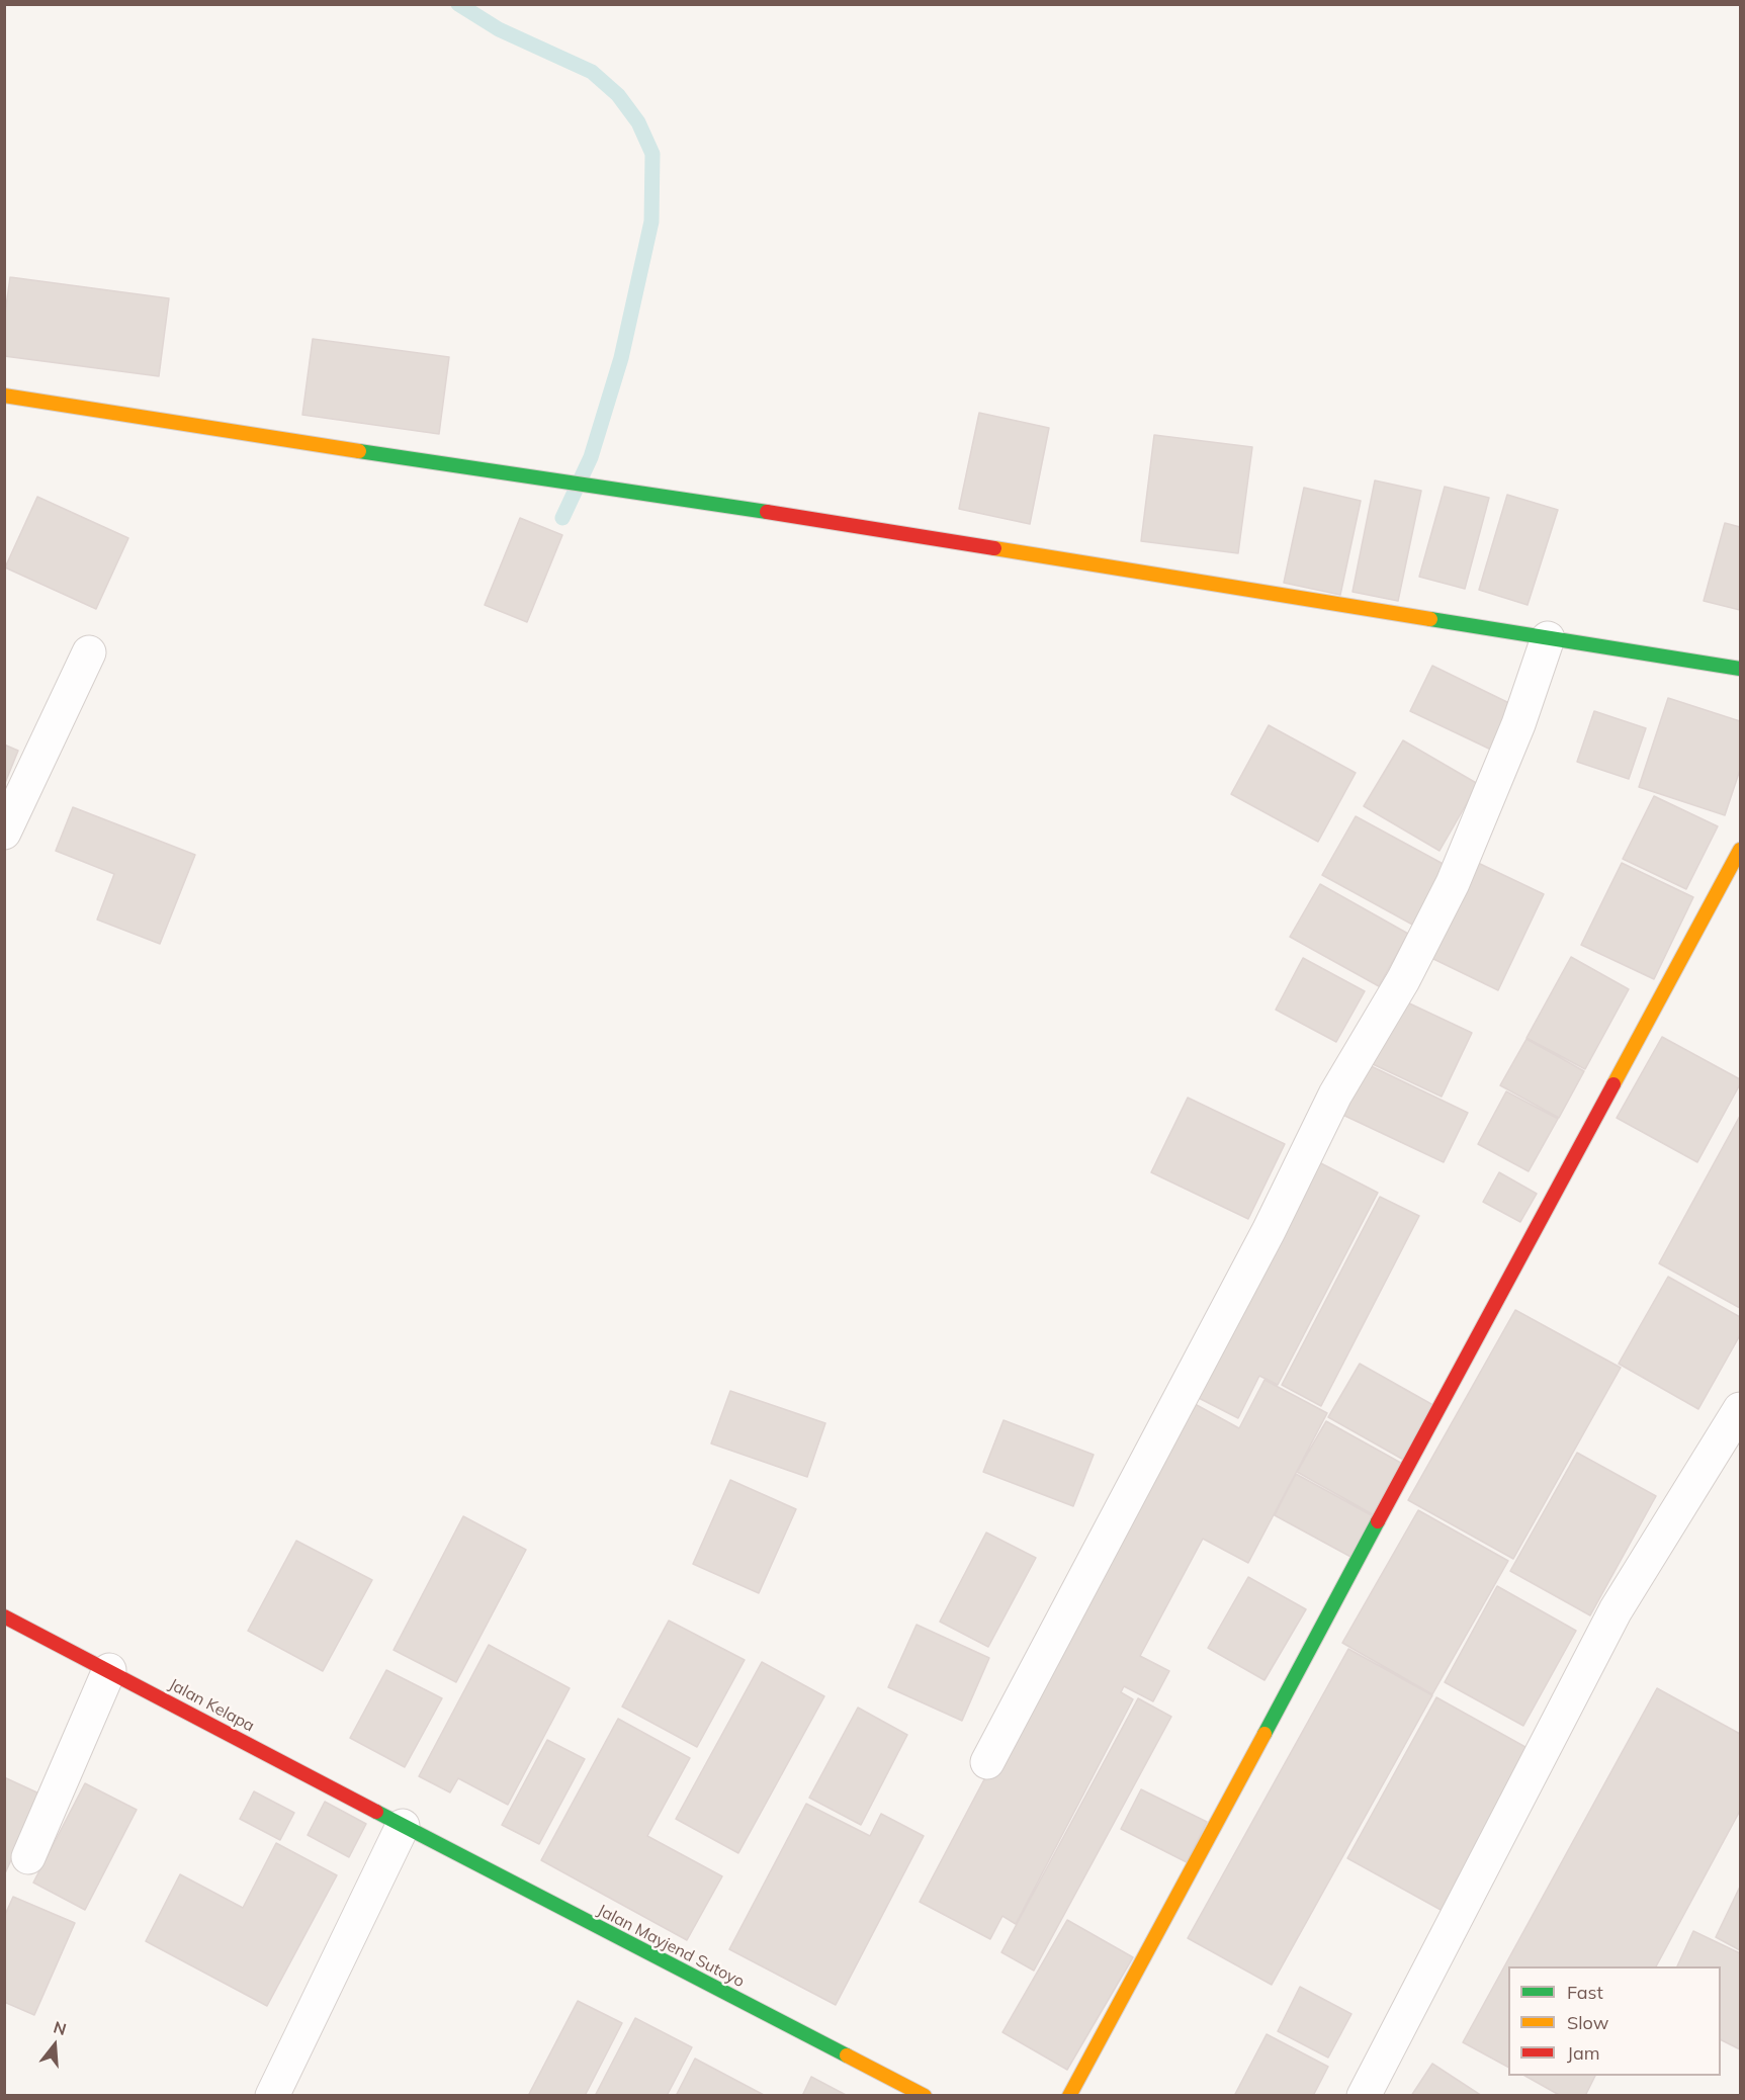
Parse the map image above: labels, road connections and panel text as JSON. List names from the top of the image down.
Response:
{
  "streets": {
    "street": ["Jalan Kelapa", "Jalan Mayjend Sutoyo"]
  },
  "crossings": [
    ["Jalan Kelapa", "Jalan Mayjend Sutoyo"]
  ],
  "legend": ["Fast", "Slow", "Jam"],
  "north": "top"
}
